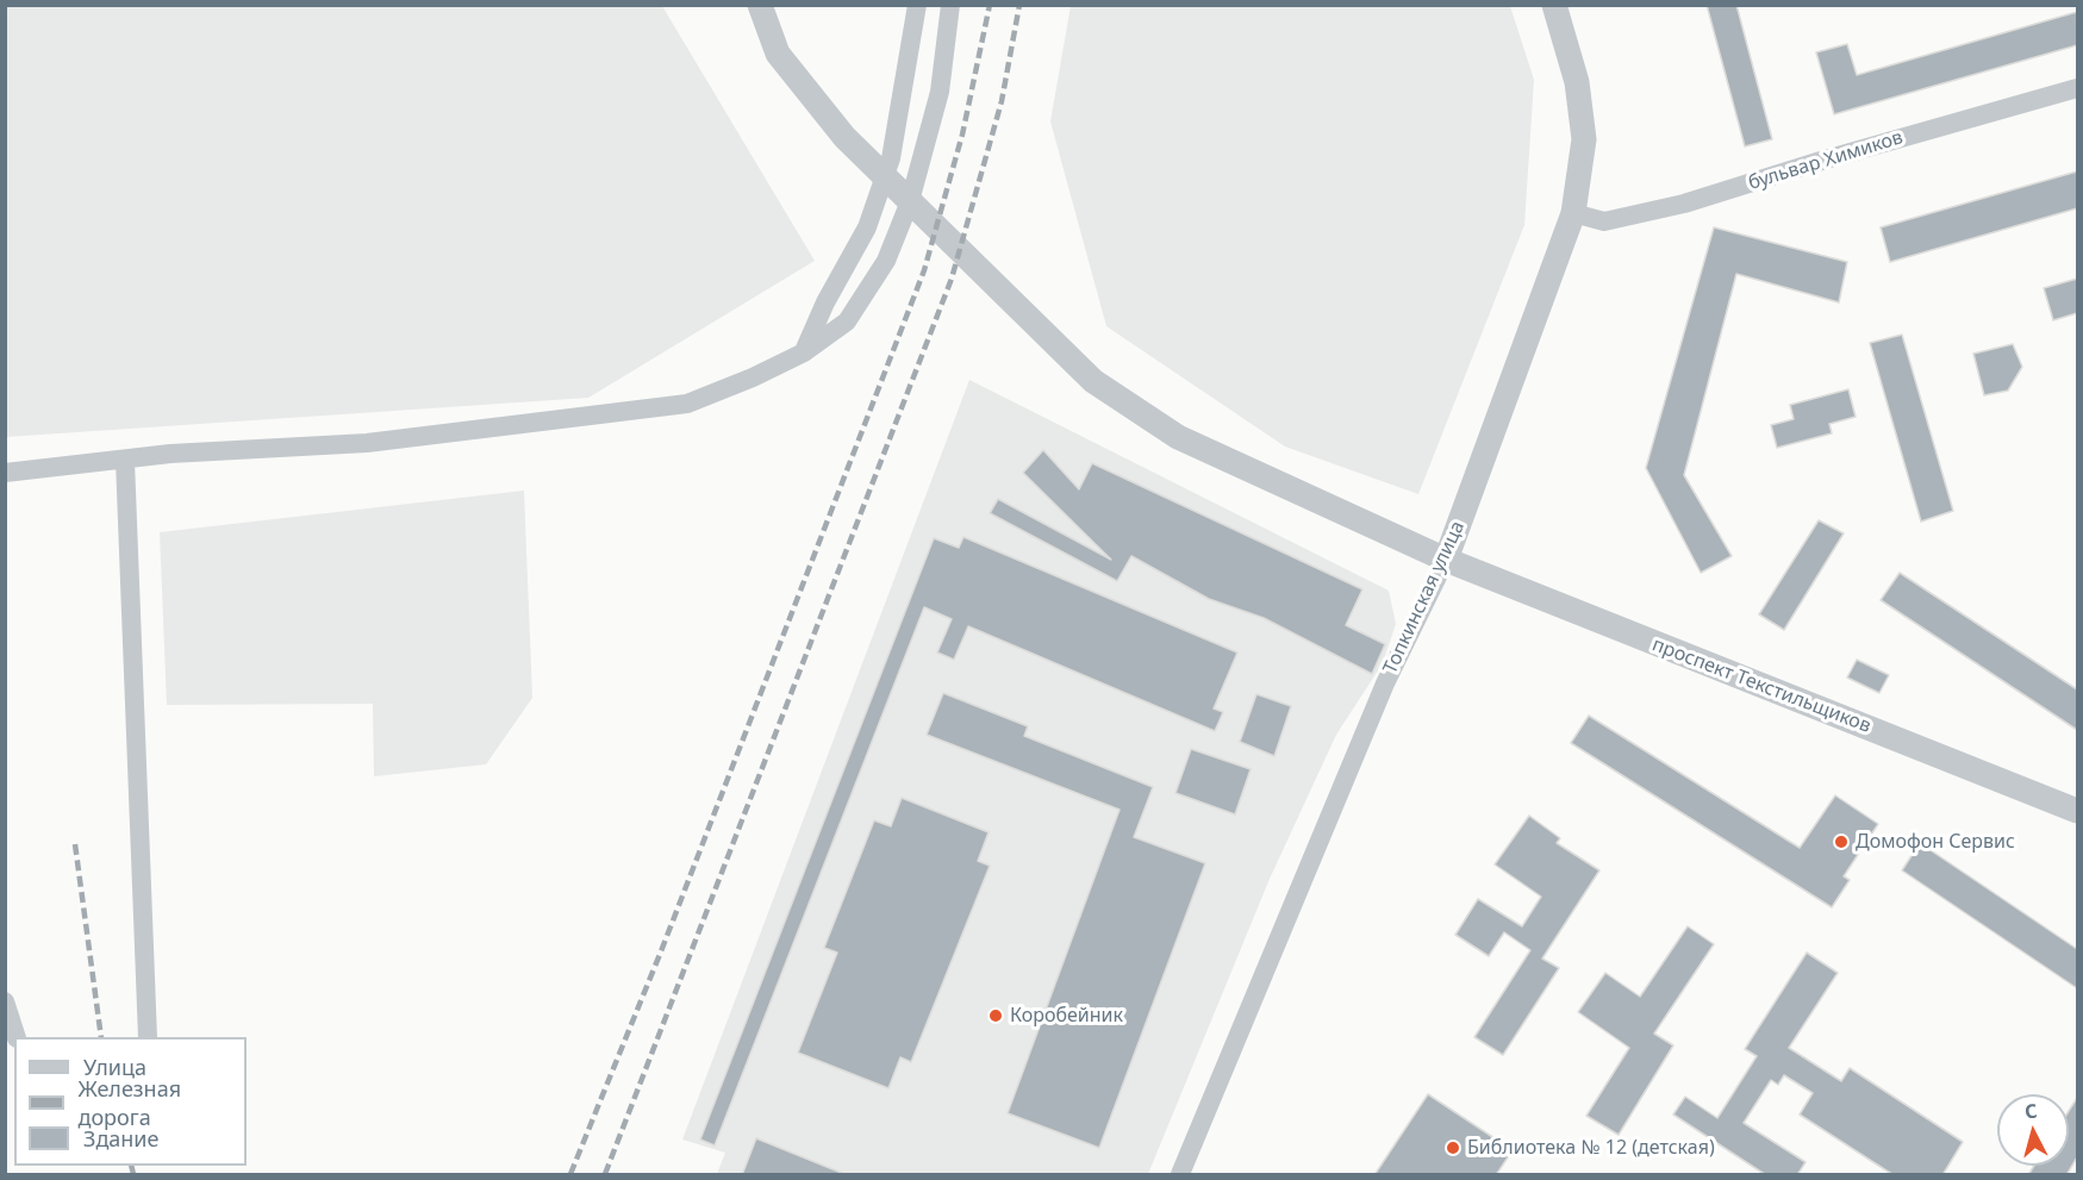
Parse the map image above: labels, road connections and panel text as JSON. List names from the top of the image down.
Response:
{
  "streets": {
    "street": ["бульвар Химиков", "Топкинская улица", "проспект Текстильщиков"]
  },
  "crossings": [
    ["бульвар Химиков", "Топкинская улица"],
    ["Топкинская улица", "проспект Текстильщиков"]
  ],
  "places": ["Домофон Сервис", "Коробейник", "Библиотека № 12 (детская)"],
  "legend": ["Улица", "Железная дорога", "Здание"],
  "north": "top"
}
